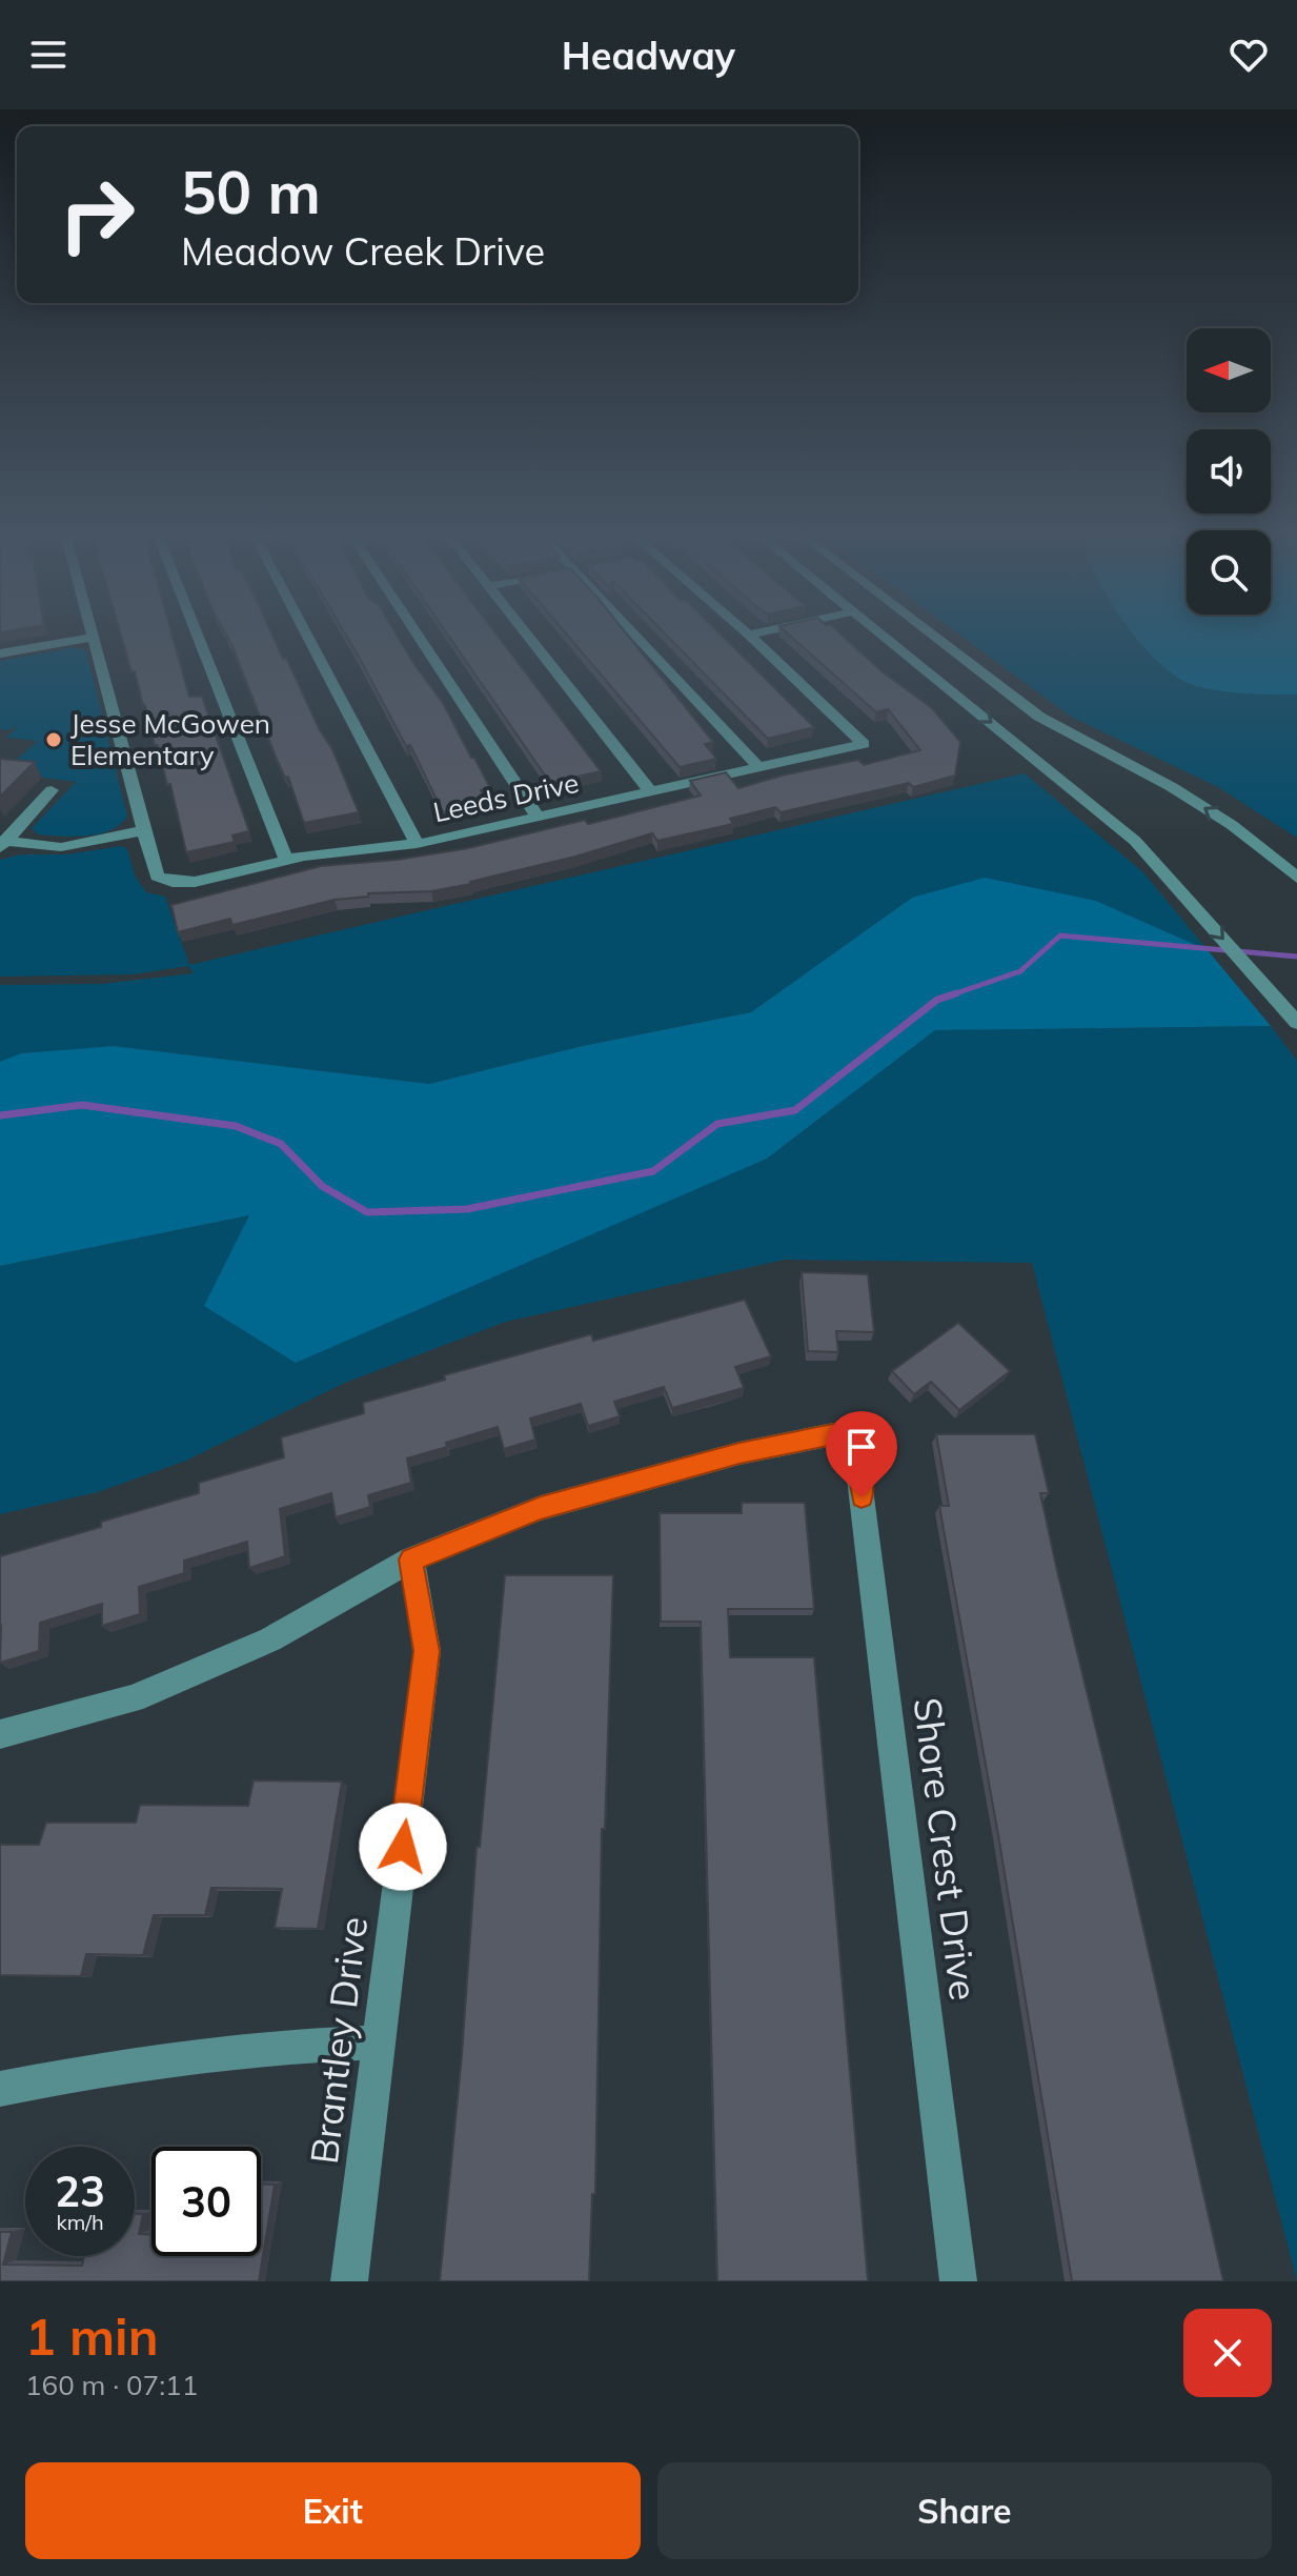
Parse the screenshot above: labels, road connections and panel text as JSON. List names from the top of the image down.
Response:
{
  "streets": {
    "street": ["Leeds Drive", "Shore Crest Drive", "Brantley Drive"]
  },
  "crossings": [
    ["Shore Crest Drive", "Brantley Drive"]
  ],
  "places": ["Jesse McGowen Elementary"],
  "north": "left",
  "page": {
    "header": "Headway",
    "turn": ["50 m", "Meadow Creek Drive"],
    "speed": "23 km/h",
    "limit": "30",
    "heading": ["1 min", "160 m · 07:11"],
    "buttons": ["Exit", "Share"]
  }
}
